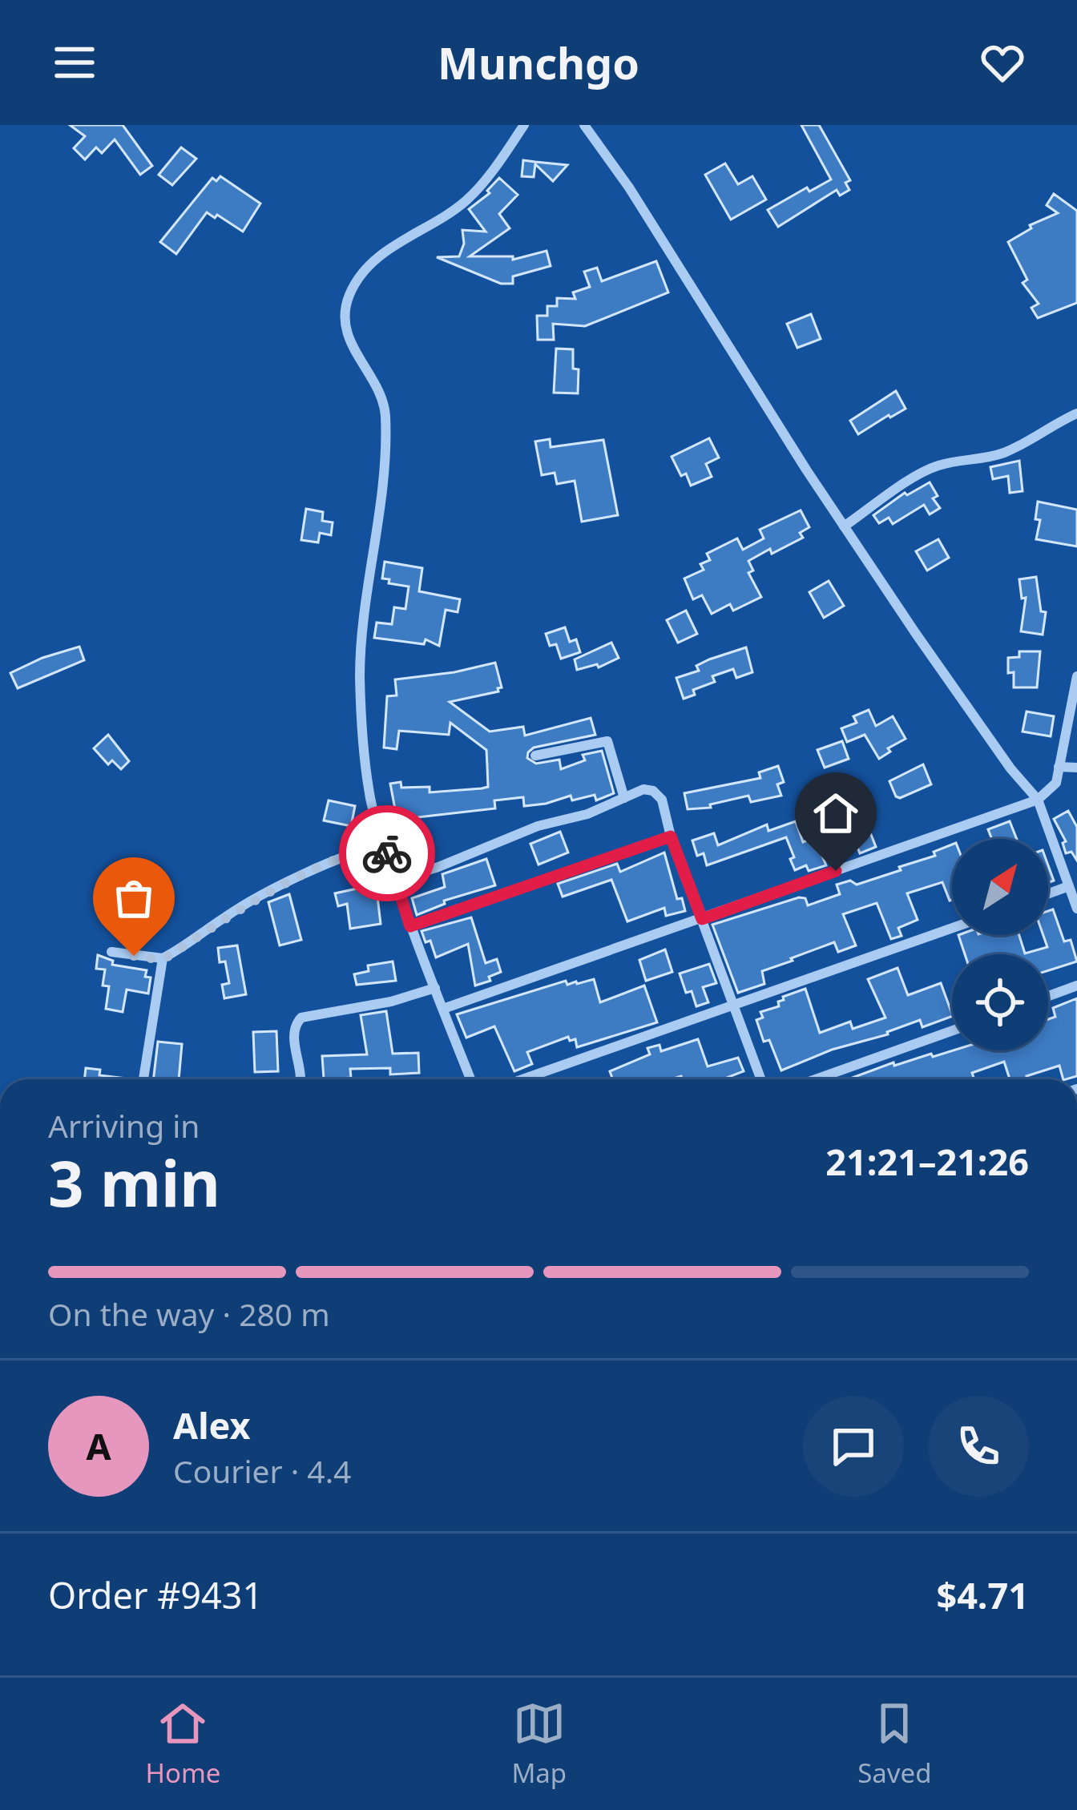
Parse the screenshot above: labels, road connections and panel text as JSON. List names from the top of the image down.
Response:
{
  "north": "top right",
  "page": {
    "header": "Munchgo",
    "heading": ["3 min", "Arriving in", "21:21–21:26"],
    "panel": [
      "Alex",
      "Courier · 4.4",
      "Order #9431",
      "$4.71"
    ],
    "bar": "On the way · 280 m",
    "round": "A",
    "tabs": ["Home", "Map", "Saved"]
  }
}
